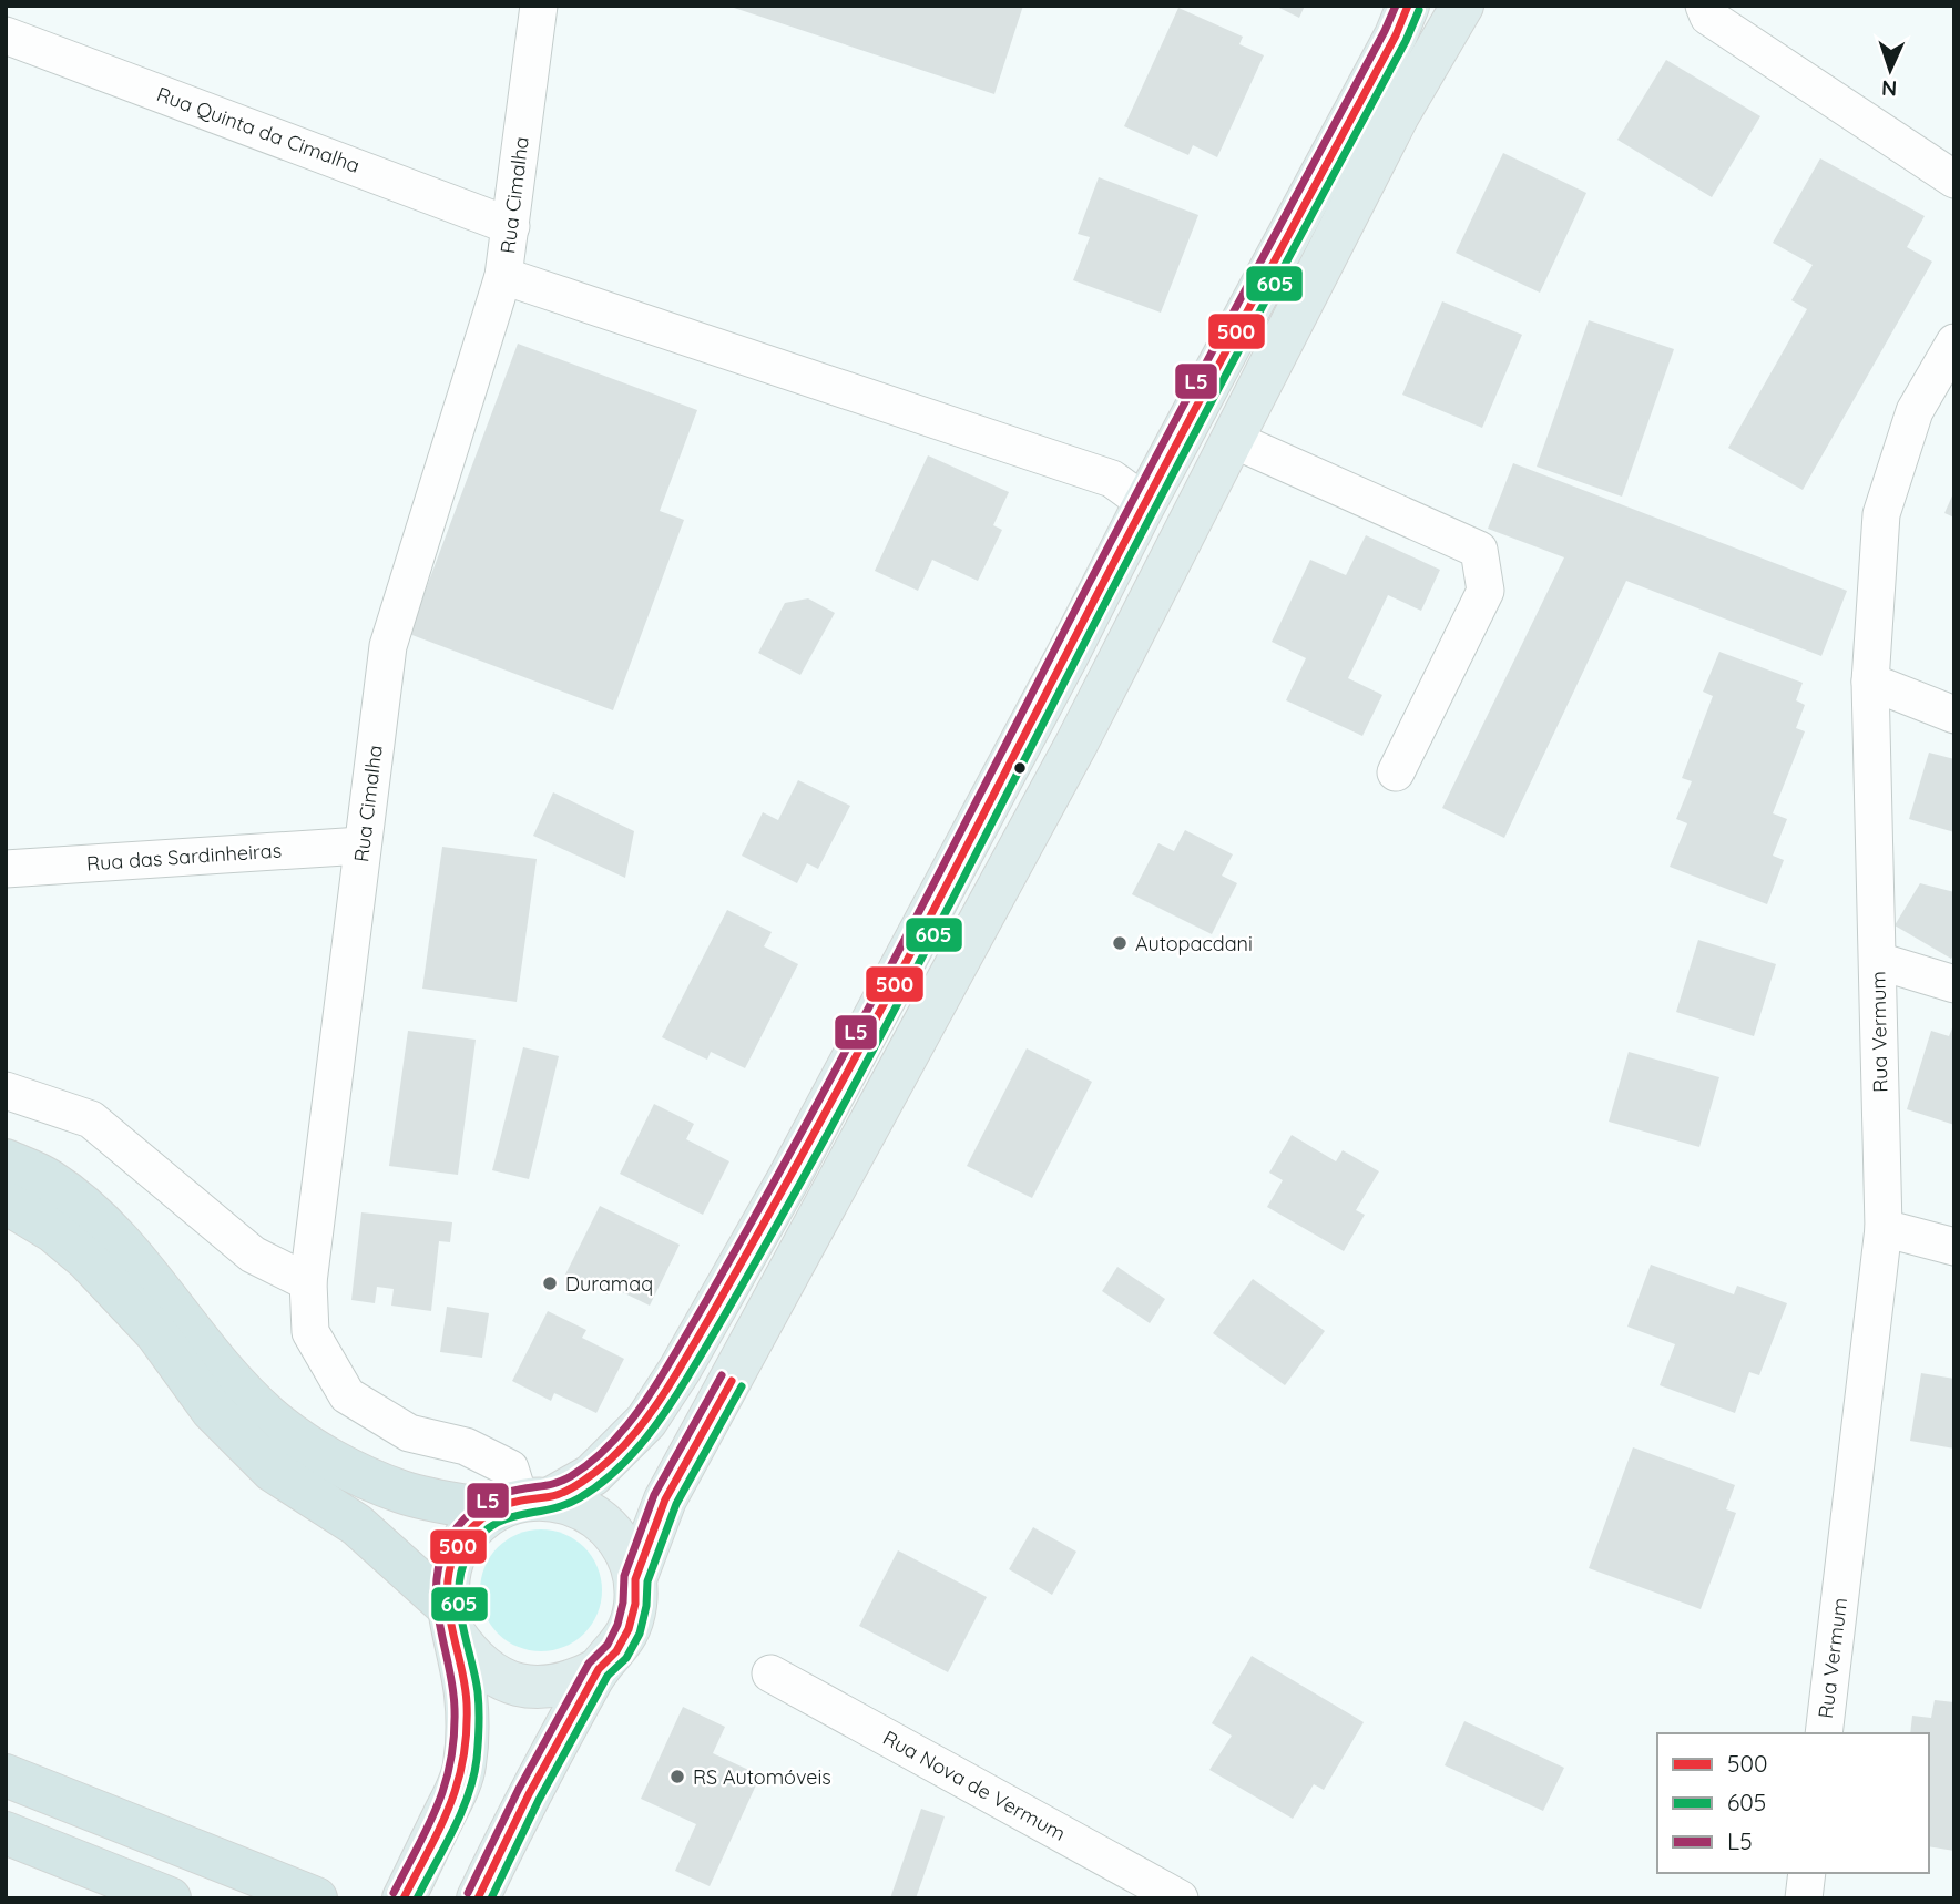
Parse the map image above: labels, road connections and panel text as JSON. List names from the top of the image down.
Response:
{
  "streets": {
    "street": [
      "Rua Quinta da Cimalha",
      "Rua Cimalha",
      "Rua das Sardinheiras",
      "Rua Vermum",
      "Rua Nova de Vermum"
    ]
  },
  "crossings": [
    ["Rua Quinta da Cimalha", "Rua Cimalha"],
    ["Rua Cimalha", "Rua das Sardinheiras"]
  ],
  "places": ["Autopacdani", "Duramaq", "RS Automóveis"],
  "lines": ["transit line 500", "transit line L5", "transit line 605"],
  "legend": ["500", "605", "L5"],
  "north": "bottom"
}
